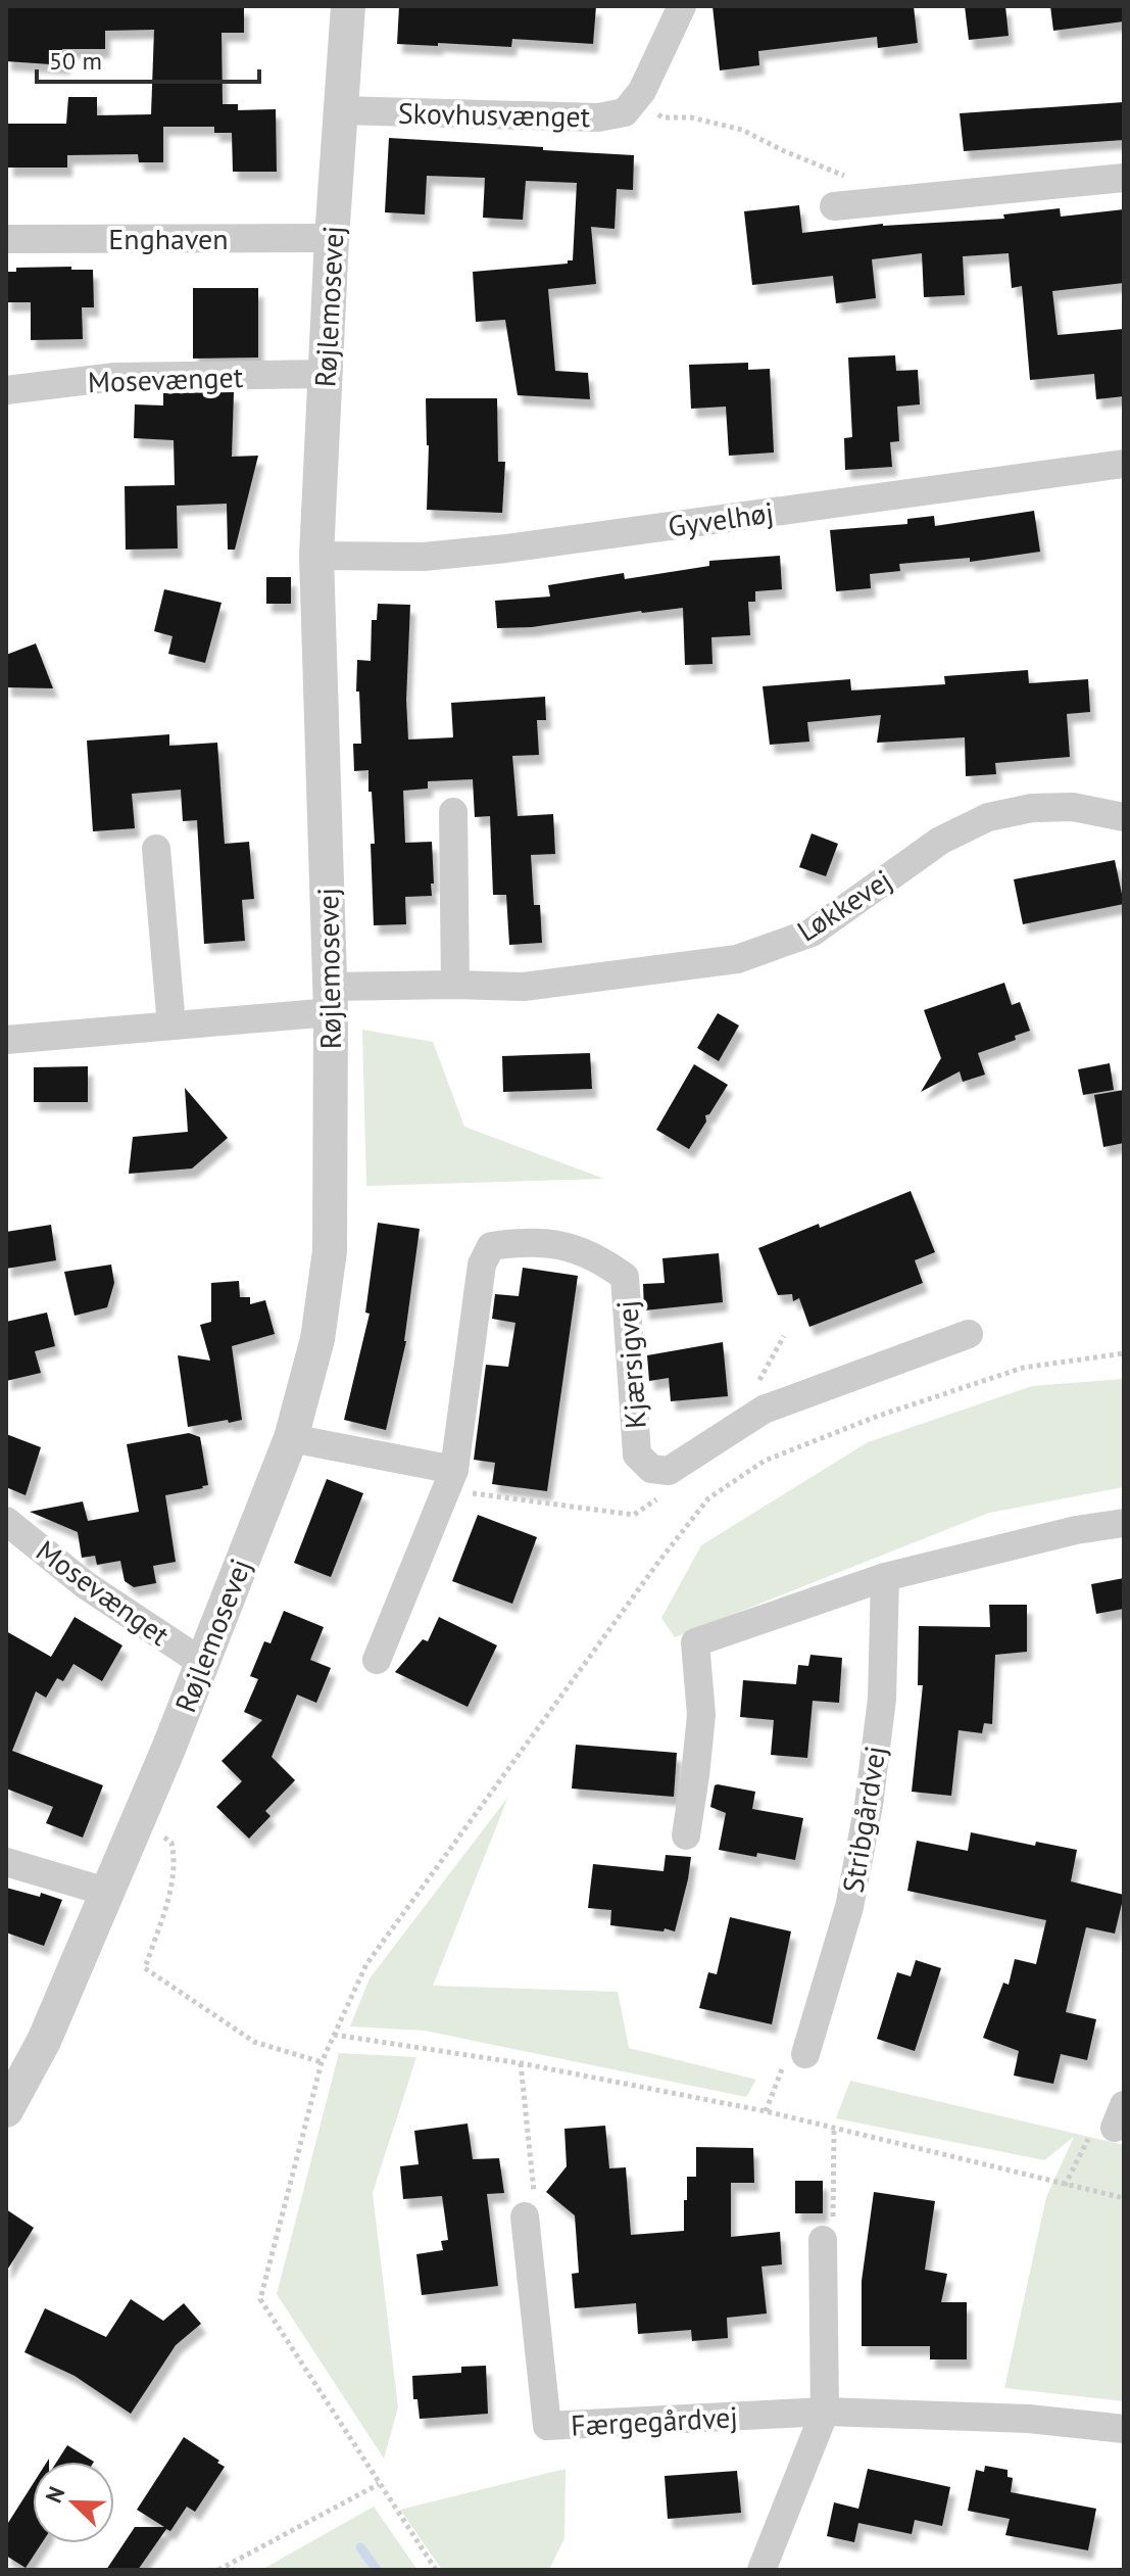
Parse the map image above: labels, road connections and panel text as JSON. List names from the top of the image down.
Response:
{
  "streets": {
    "street": [
      "Skovhusvænget",
      "Enghaven",
      "Røjlemosevej",
      "Mosevænget",
      "Gyvelhøj",
      "Løkkevej",
      "Kjærsigvej",
      "Stribgårdvej",
      "Færgegårdvej"
    ]
  },
  "crossings": [
    ["Skovhusvænget", "Røjlemosevej"],
    ["Enghaven", "Røjlemosevej"],
    ["Røjlemosevej", "Mosevænget"],
    ["Røjlemosevej", "Gyvelhøj"],
    ["Røjlemosevej", "Løkkevej"]
  ],
  "scale_bar": "50 m",
  "north": "top left"
}
